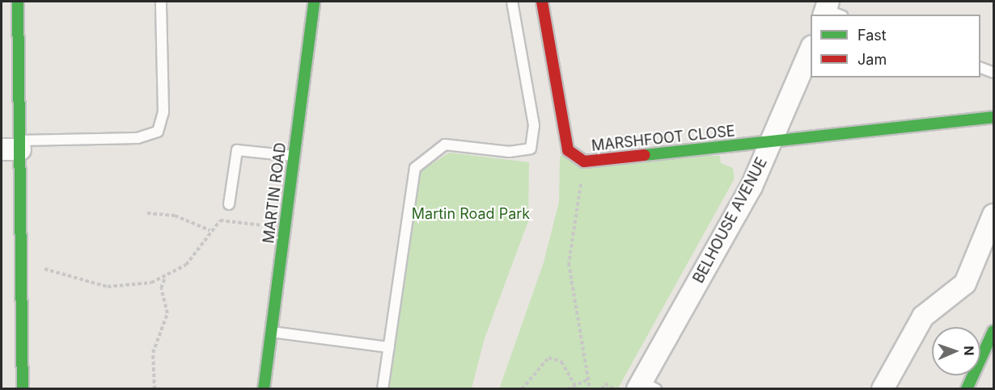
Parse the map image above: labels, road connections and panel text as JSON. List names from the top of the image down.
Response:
{
  "streets": {
    "street": ["MARSHFOOT CLOSE", "MARTIN ROAD", "BELHOUSE AVENUE"]
  },
  "crossings": [
    ["MARSHFOOT CLOSE", "BELHOUSE AVENUE"]
  ],
  "parks": ["Martin Road Park"],
  "legend": ["Fast", "Jam"],
  "north": "right"
}
